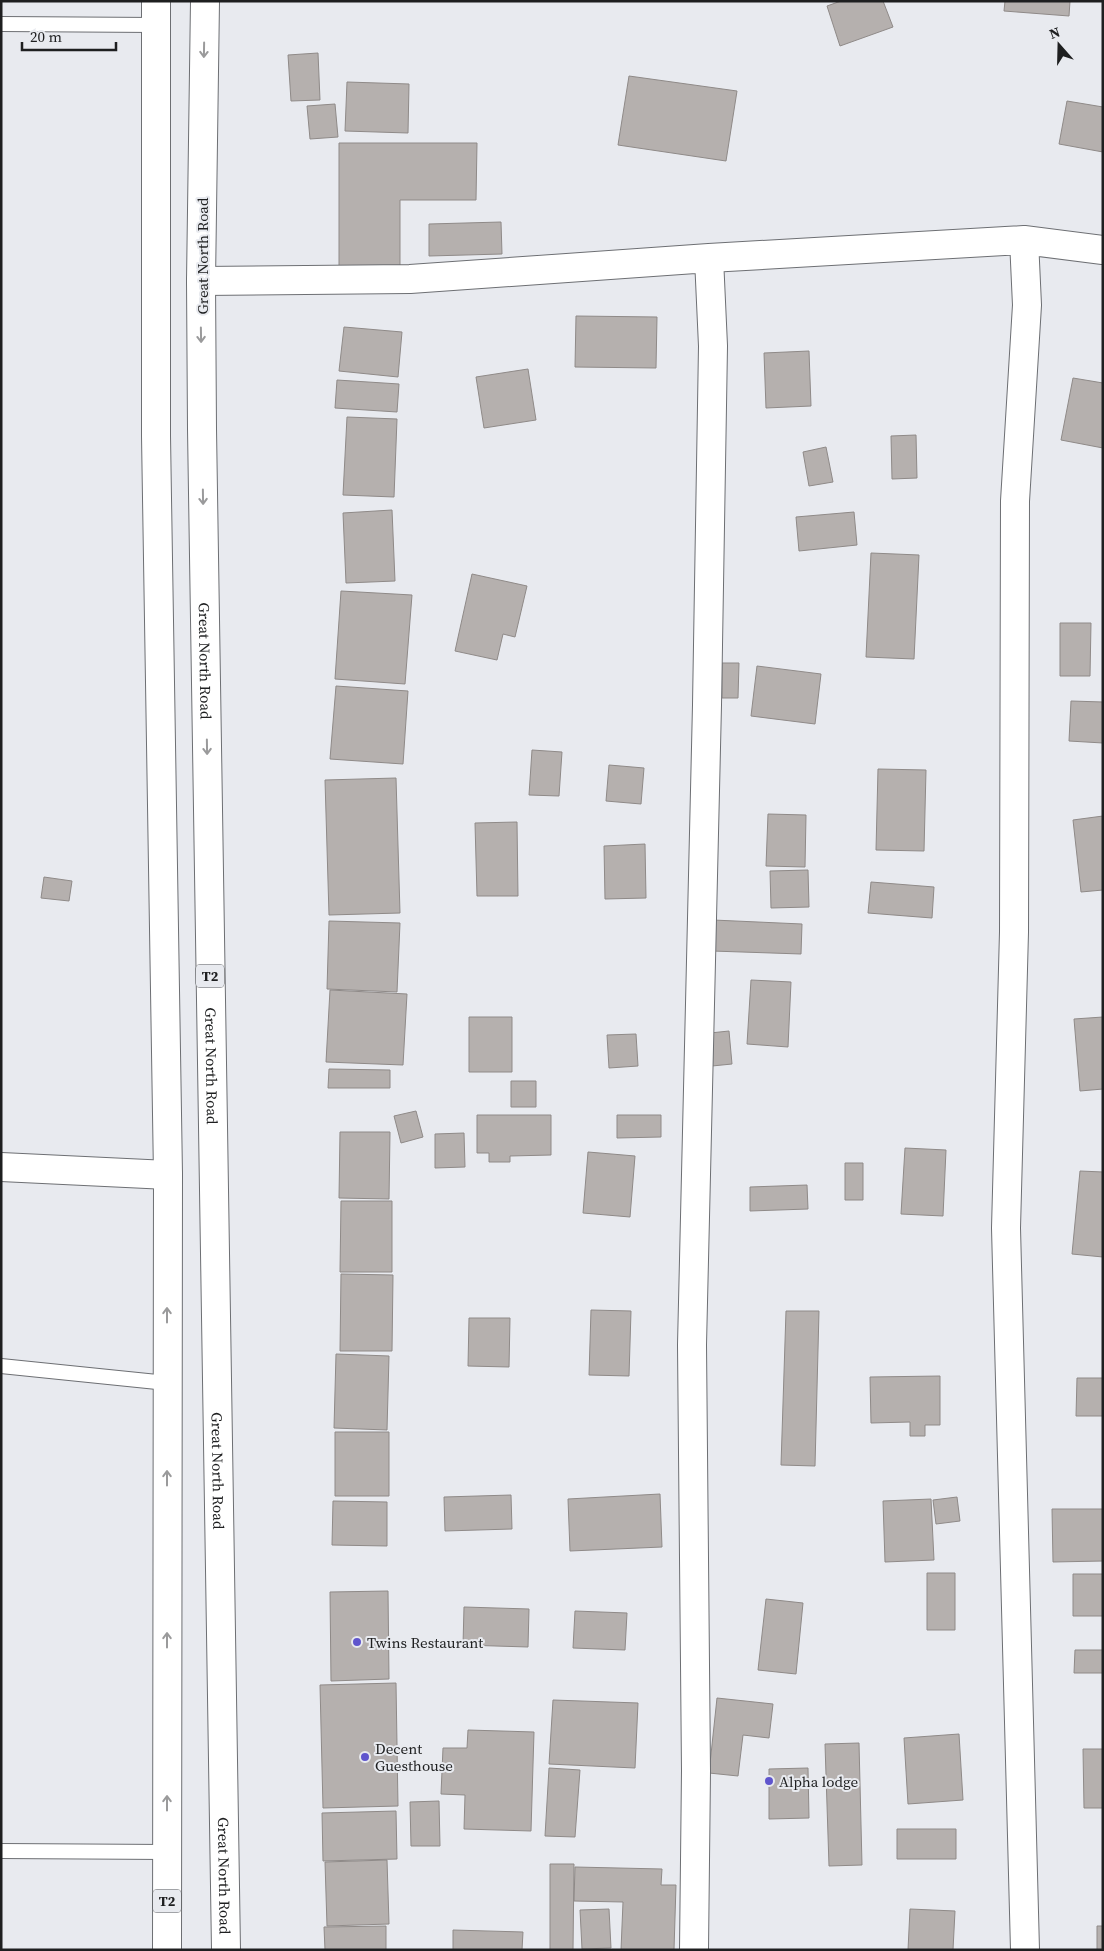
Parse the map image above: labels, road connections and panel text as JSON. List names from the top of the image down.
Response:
{
  "streets": {
    "main road": ["Great North Road", "T2"]
  },
  "places": ["Twins Restaurant", "Decent Guesthouse", "Alpha lodge"],
  "scale_bar": "20 m",
  "north": "top"
}
